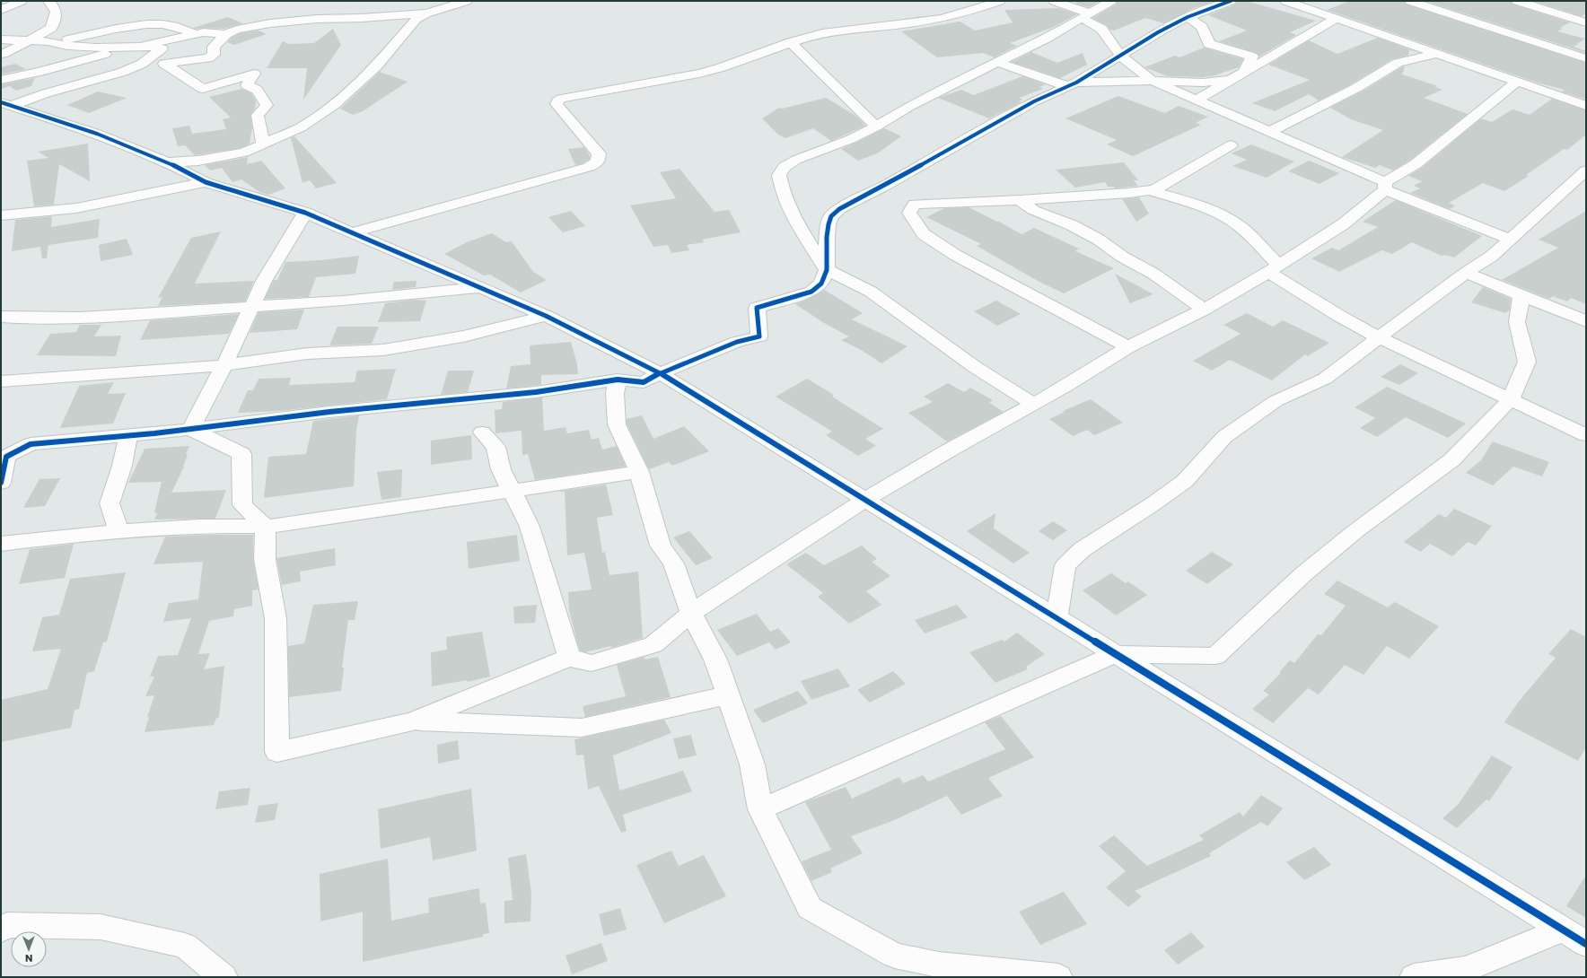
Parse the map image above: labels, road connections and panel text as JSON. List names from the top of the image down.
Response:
{
  "north": "bottom"
}
